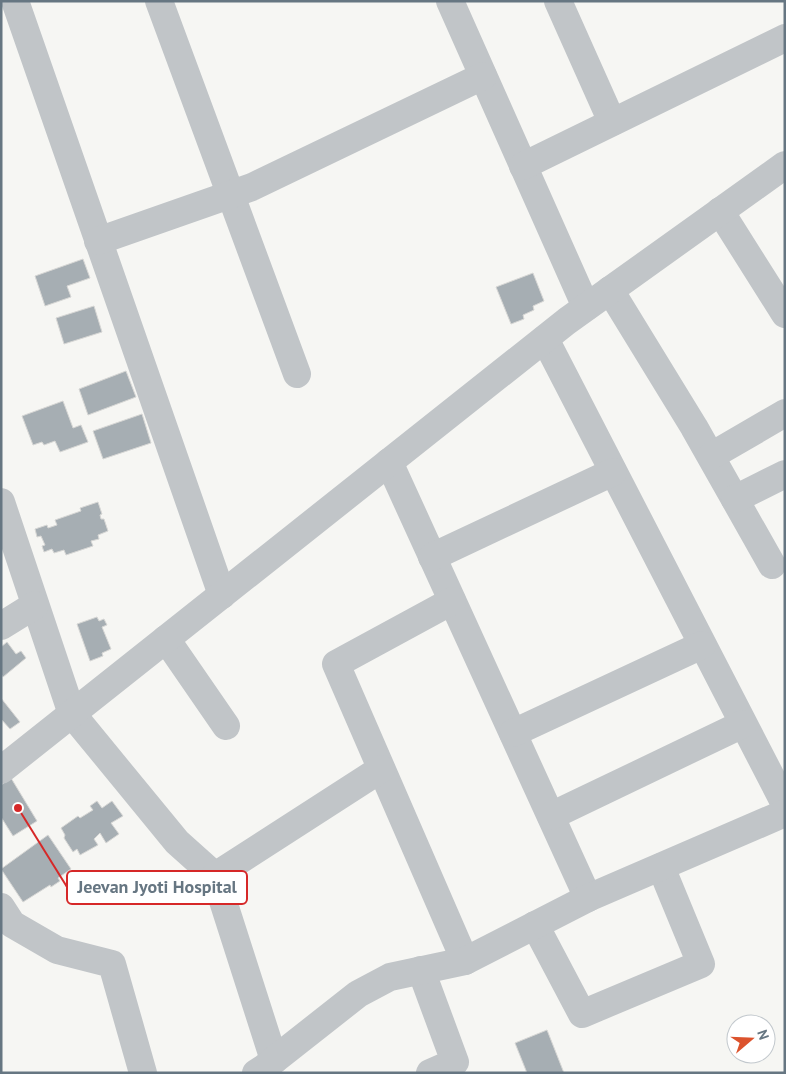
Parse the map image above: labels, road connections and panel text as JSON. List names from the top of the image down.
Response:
{
  "places": ["Jeevan Jyoti Hospital"],
  "north": "right"
}
